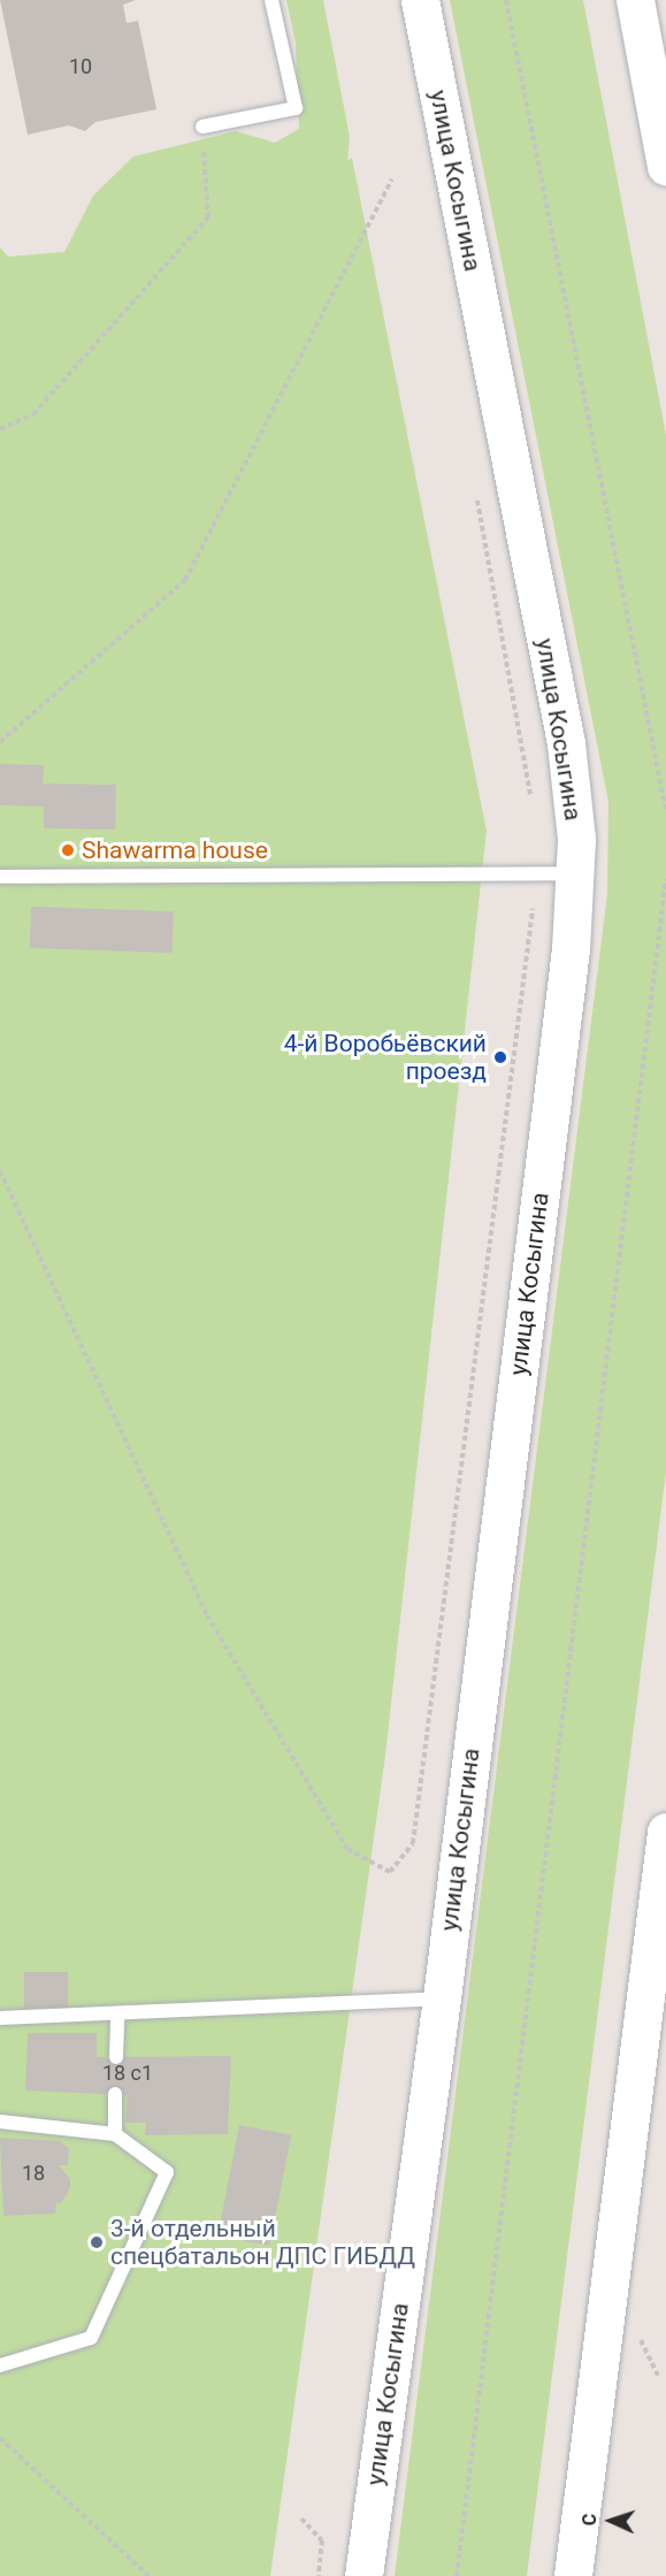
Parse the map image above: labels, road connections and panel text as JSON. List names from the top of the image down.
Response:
{
  "streets": {
    "main road": ["улица Косыгина"]
  },
  "places": ["Shawarma house", "4-й Воробьёвский проезд", "3-й отдельный спецбатальон ДПС ГИБДД"],
  "house_numbers": ["10", "18 с1", "18"],
  "north": "left"
}
